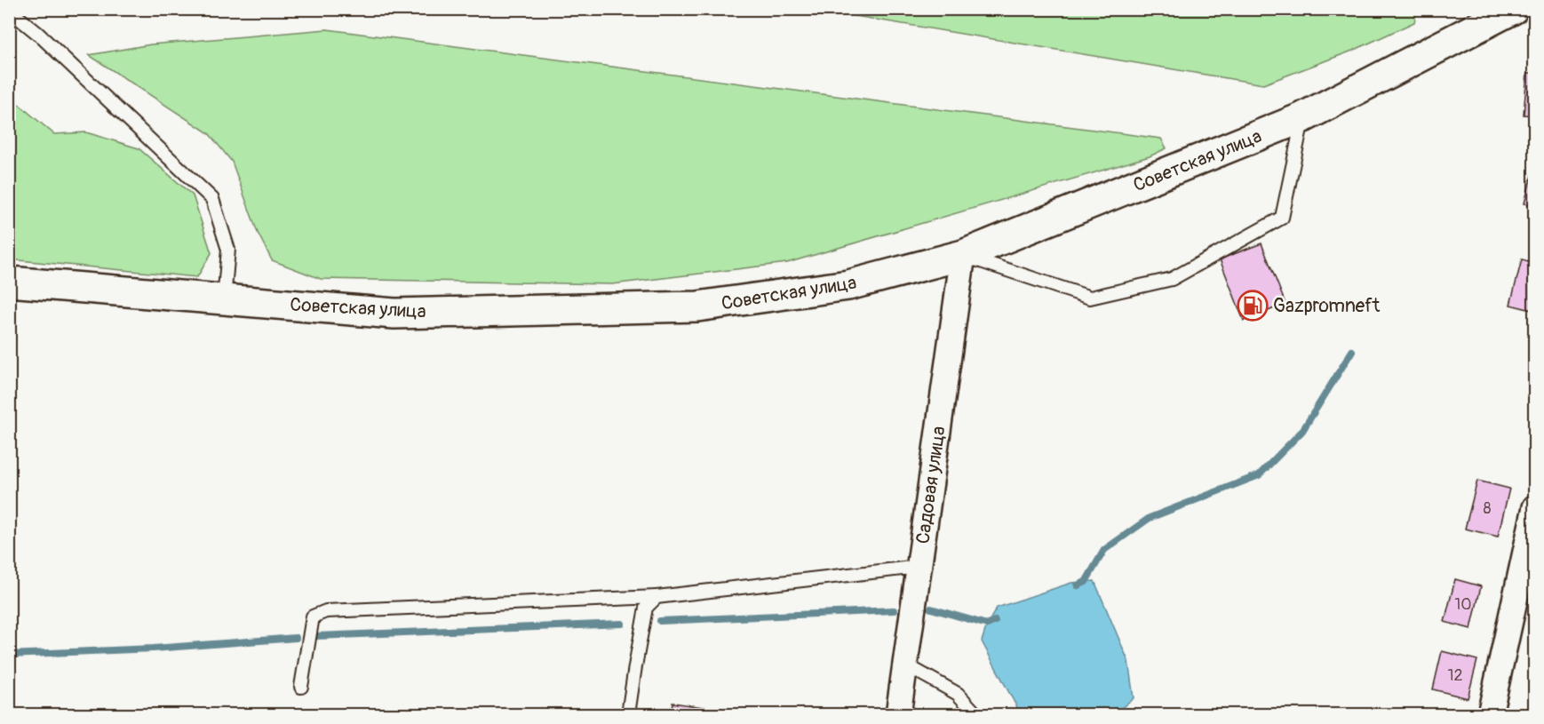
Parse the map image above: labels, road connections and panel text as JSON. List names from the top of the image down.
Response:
{
  "streets": {
    "street": ["Советская улица", "Садовая улица"]
  },
  "crossings": [
    ["Советская улица", "Садовая улица"]
  ],
  "places": {
    "fuel station": ["Gazpromneft"]
  },
  "house_numbers": ["8", "10", "12"]
}
